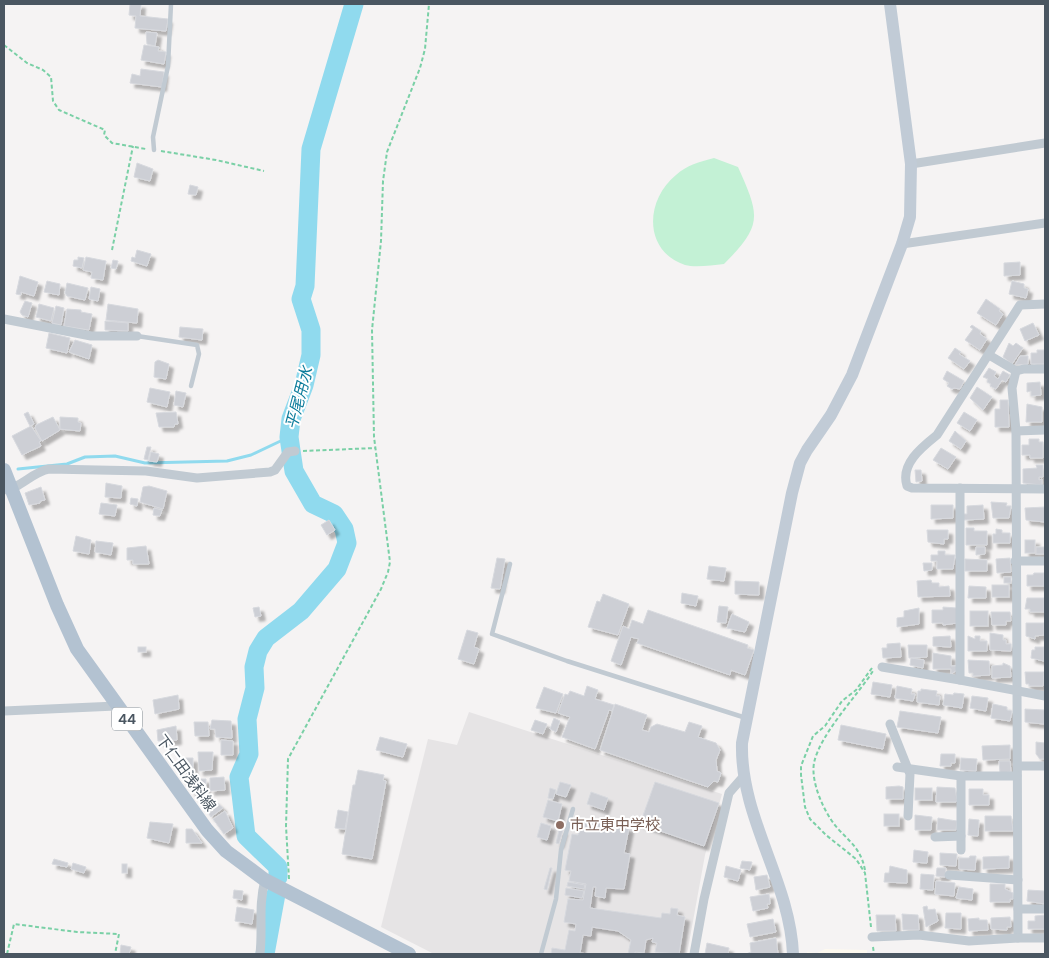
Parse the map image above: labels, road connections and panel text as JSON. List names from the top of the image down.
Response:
{
  "streets": {
    "main road": ["44", "下仁田浅科線"]
  },
  "water": ["平尾用水"],
  "places": ["市立東中学校"]
}
